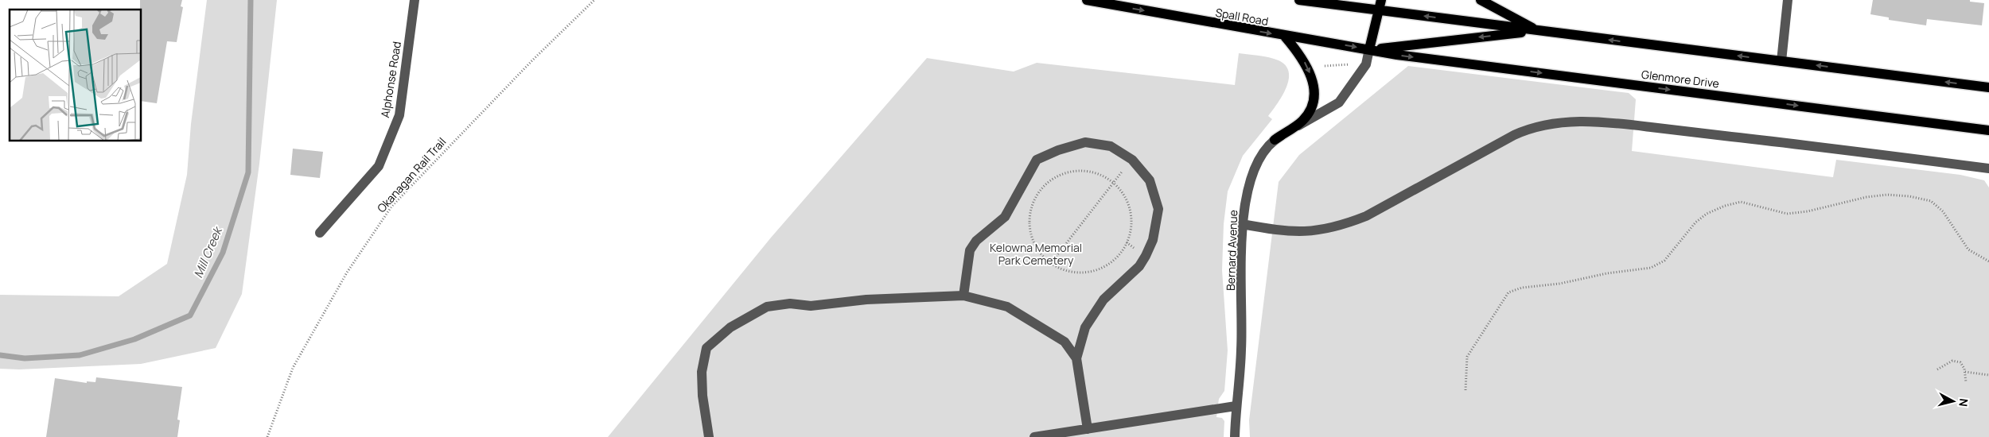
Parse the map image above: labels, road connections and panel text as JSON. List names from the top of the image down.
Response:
{
  "streets": {
    "main road": ["Spall Road", "Glenmore Drive", "Bernard Avenue"],
    "street": ["Alphonse Road"],
    "path": ["Okanagan Rail Trail"]
  },
  "crossings": [
    ["Spall Road", "Glenmore Drive"],
    ["Spall Road", "Bernard Avenue"],
    ["Glenmore Drive", "Bernard Avenue"]
  ],
  "one_way": ["Spall Road"],
  "water": ["Mill Creek"],
  "parks": ["Kelowna Memorial Park Cemetery"],
  "north": "right"
}
